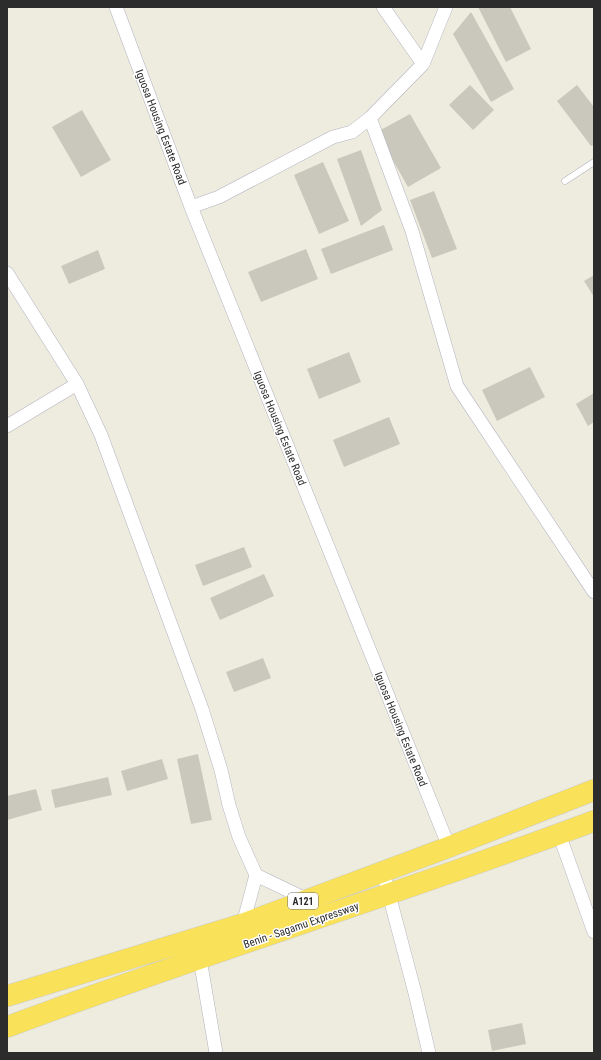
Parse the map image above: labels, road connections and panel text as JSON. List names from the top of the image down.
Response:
{
  "streets": {
    "highway": ["A121", "Benin - Sagamu Expressway"],
    "street": ["Iguosa Housing Estate Road"]
  },
  "crossings": [
    ["Iguosa Housing Estate Road", "A121"]
  ]
}
